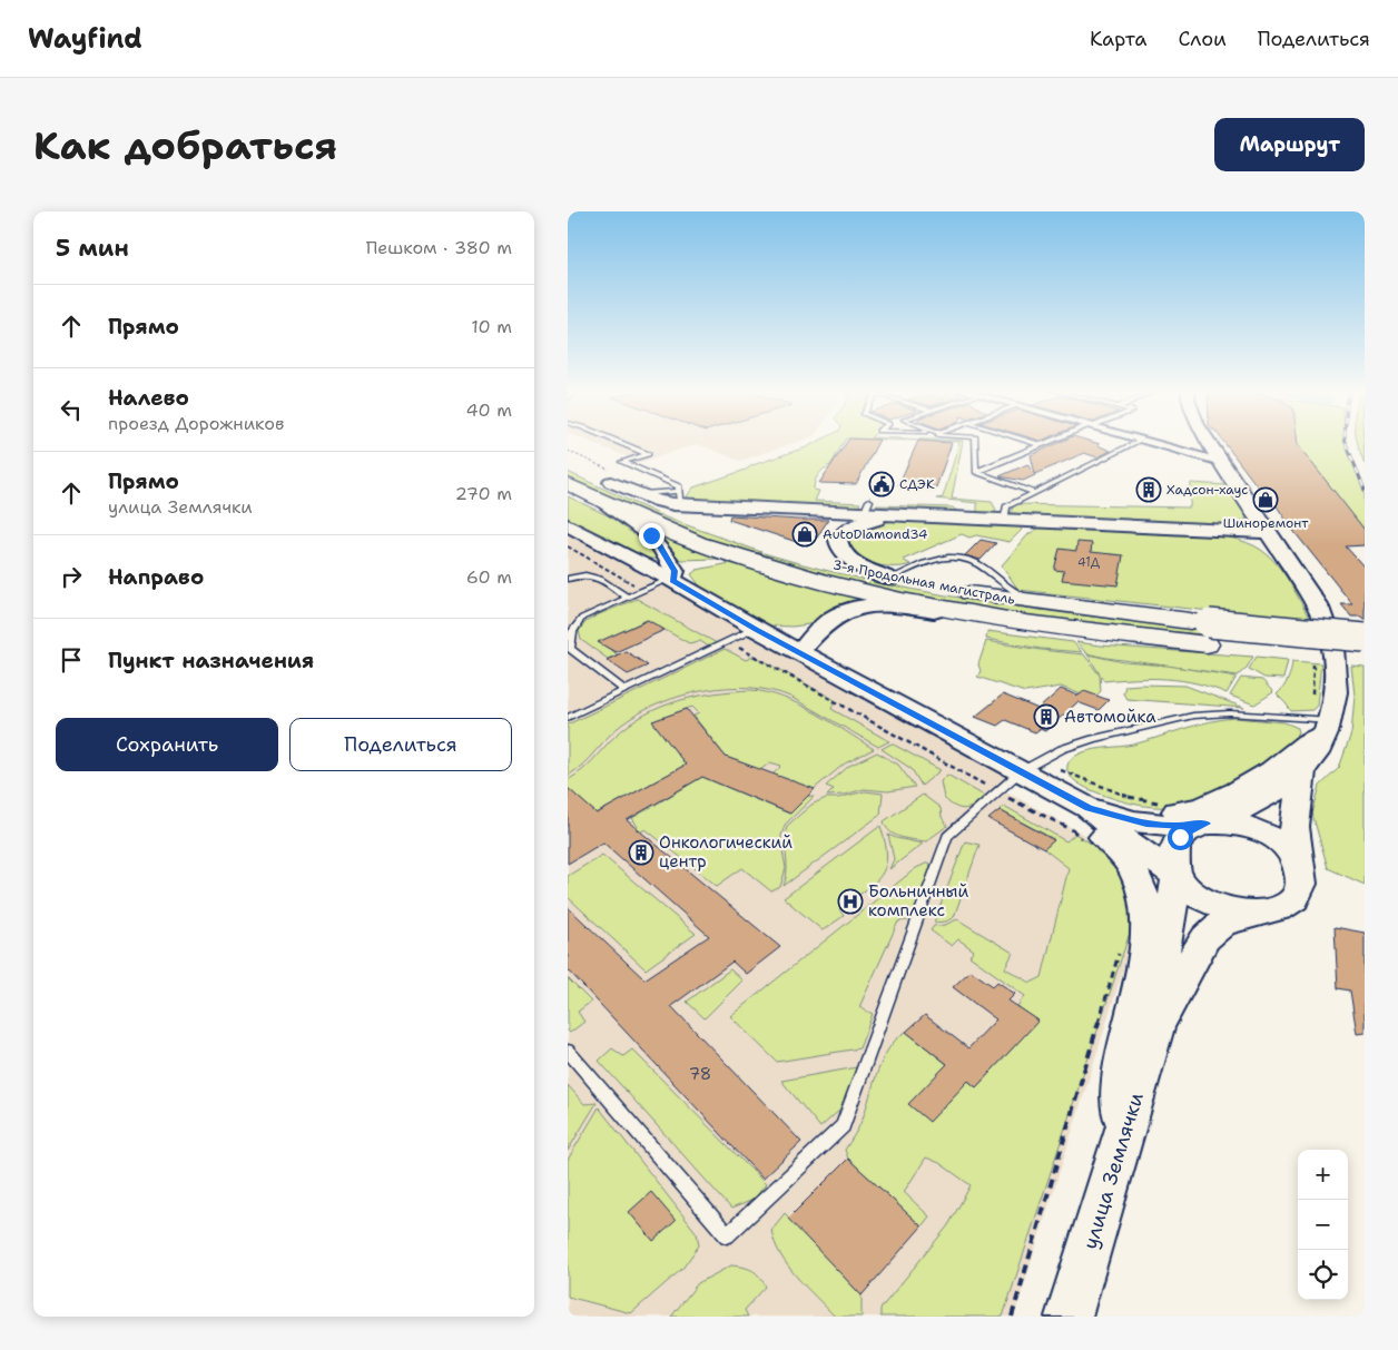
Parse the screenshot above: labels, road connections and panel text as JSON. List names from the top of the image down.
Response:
{
  "streets": {
    "highway": ["3-я Продольная магистраль"],
    "main road": ["улица Землячки"]
  },
  "places": {
    "public building": ["СДЭК"],
    "building": ["Хадсон-хаус", "Автомойка", "Онкологический центр"],
    "shop": ["Шиноремонт", "AutoDiamond34"],
    "hospital": ["Больничный комплекс"]
  },
  "house_numbers": ["41Д", "78"],
  "page": {
    "header": "Wayfind",
    "nav": ["Карта", "Слои", "Поделиться"],
    "buttons": [
      "Маршрут",
      ["Сохранить", "Поделиться"]
    ],
    "title": "Как добраться",
    "heading": ["5 мин", "Пешком · 380 m"],
    "list": [
      ["Прямо", "10 m"],
      ["Налево", "проезд Дорожников", "40 m"],
      ["Прямо", "улица Землячки", "270 m"],
      ["Направо", "60 m"],
      "Пункт назначения"
    ],
    "map_buttons": ["+", "−"]
  }
}
